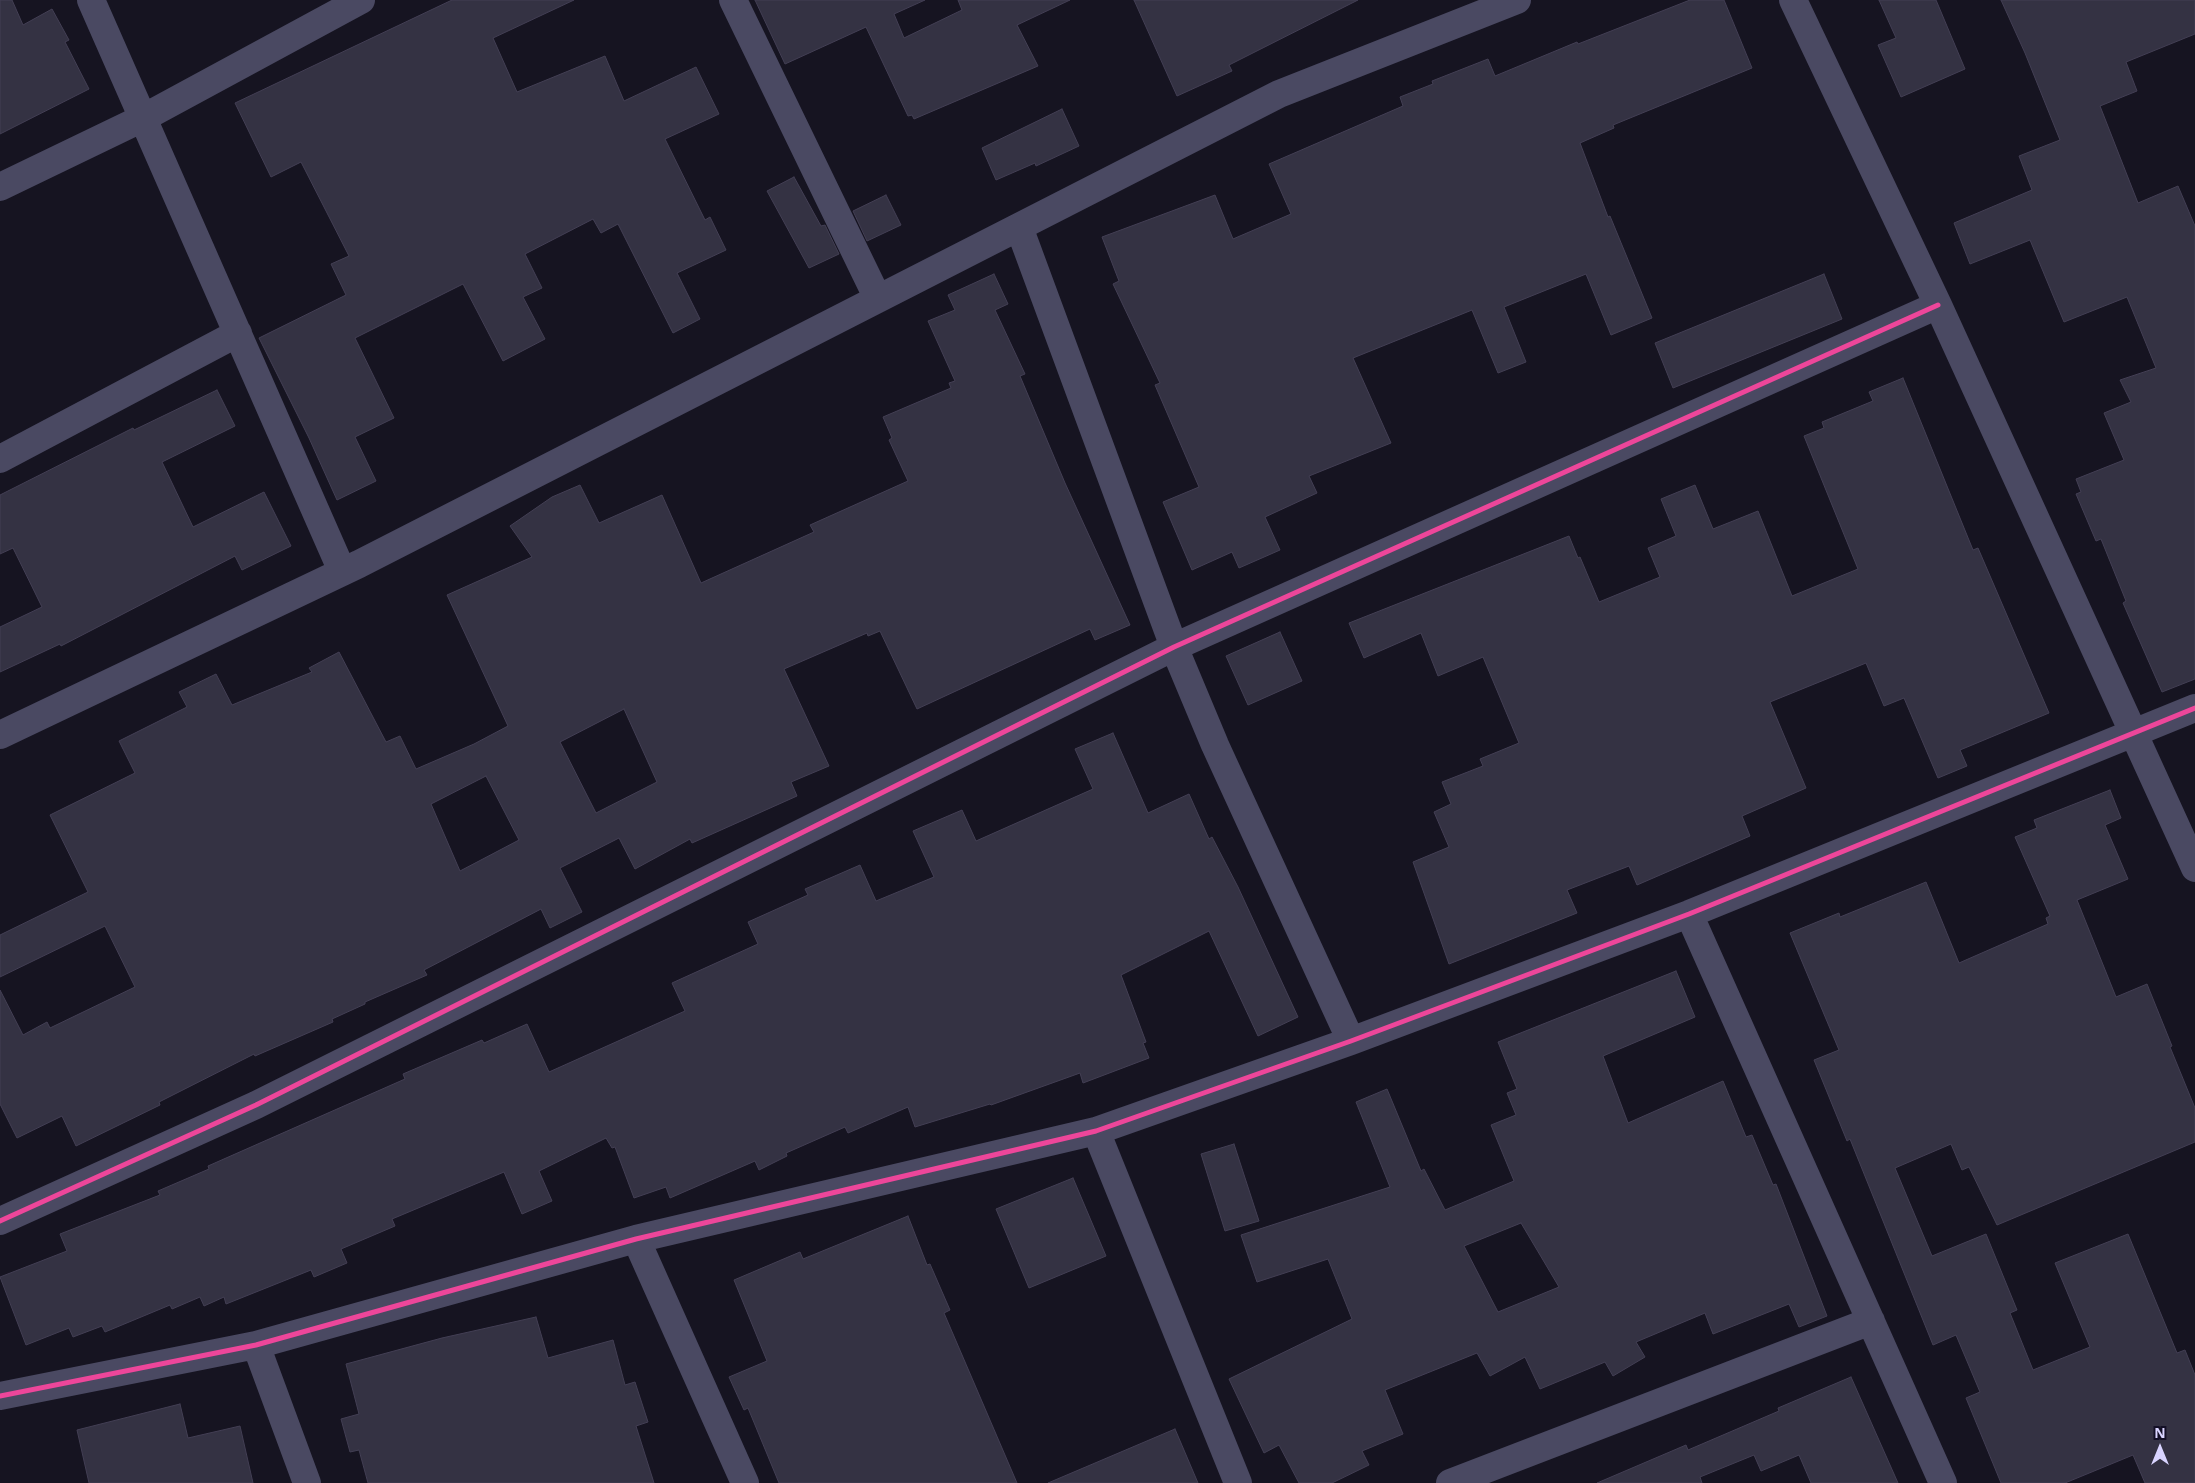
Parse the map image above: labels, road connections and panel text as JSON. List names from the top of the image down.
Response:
{
  "north": "top"
}
